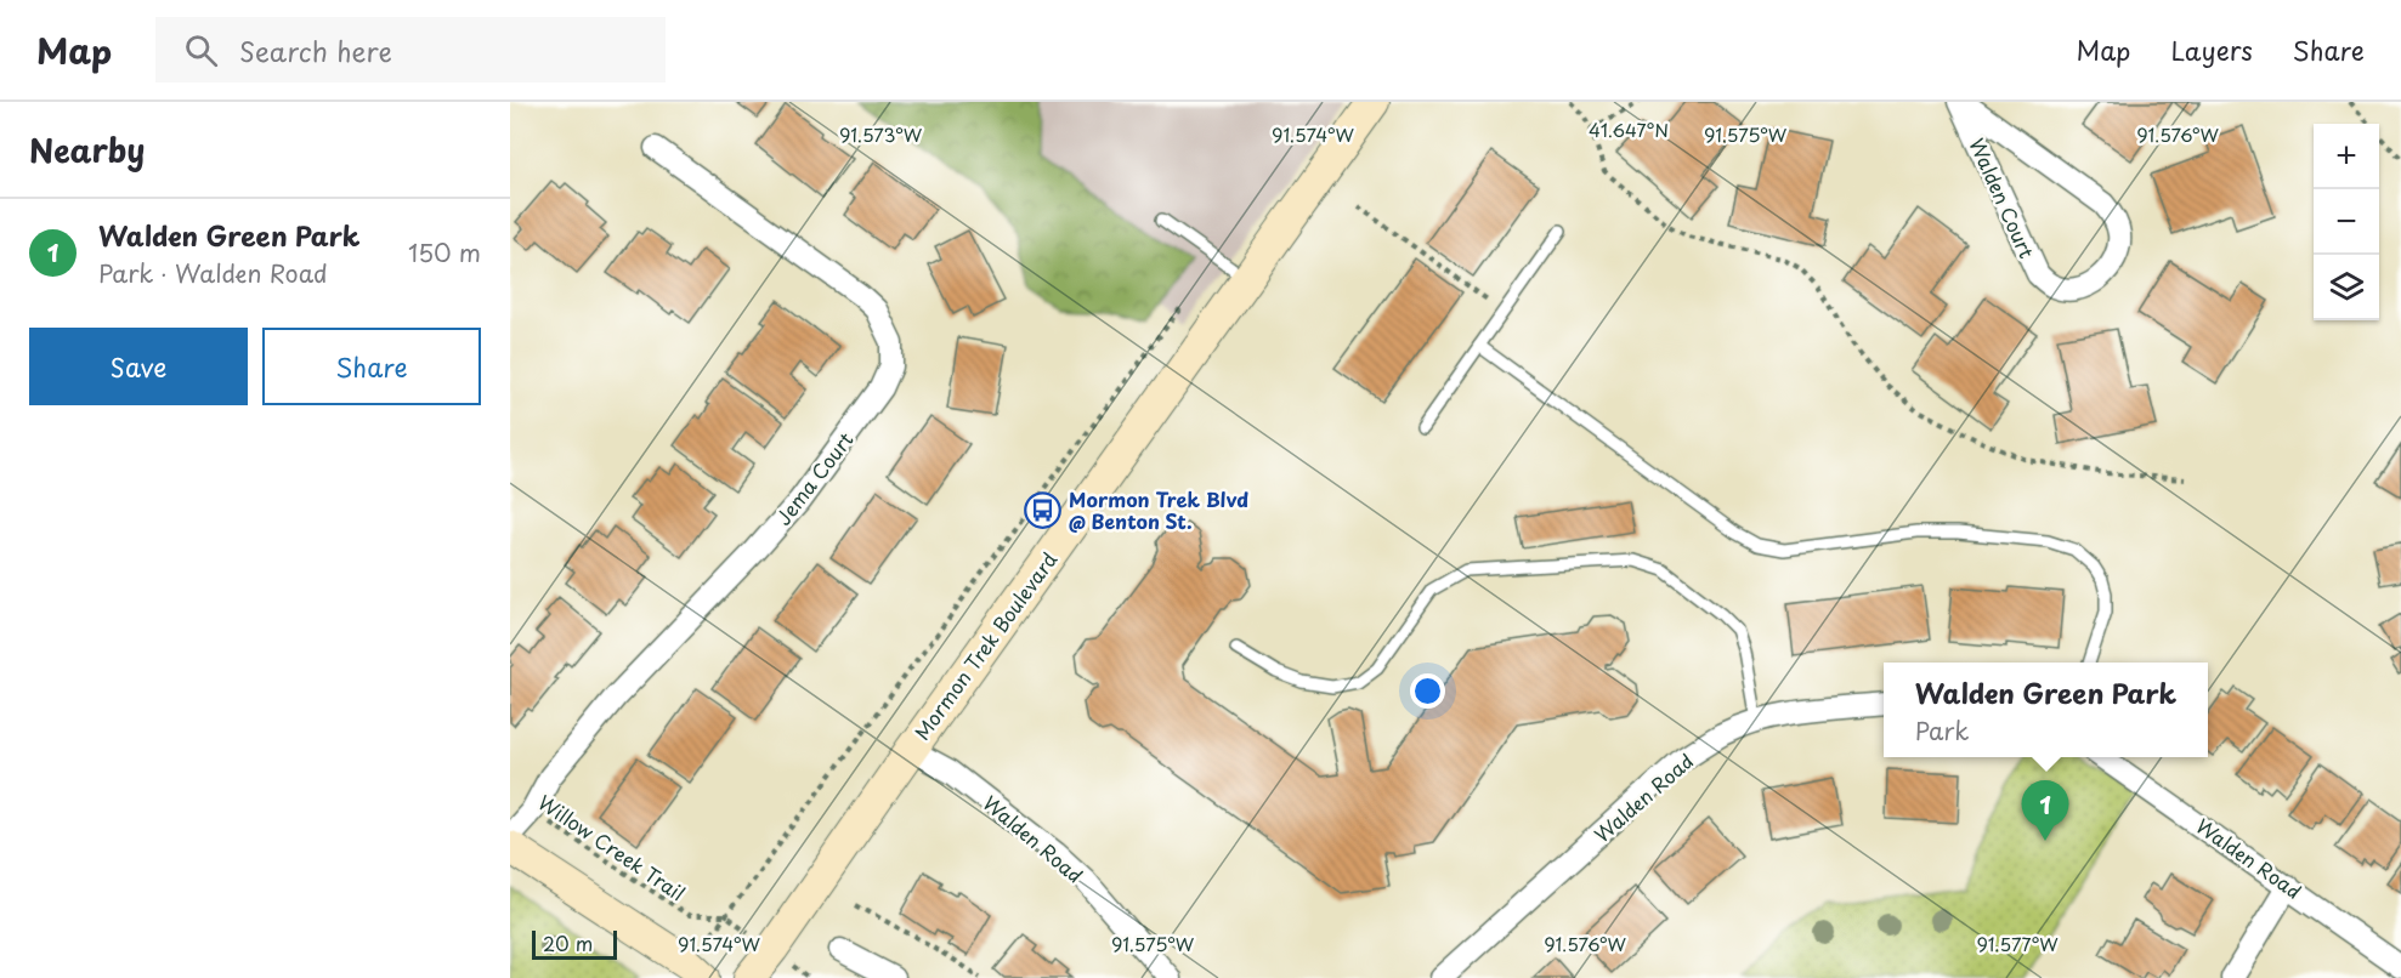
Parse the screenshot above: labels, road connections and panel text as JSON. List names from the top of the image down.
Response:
{
  "streets": {
    "main road": ["Mormon Trek Boulevard"],
    "street": ["Walden Court", "Jema Court", "Walden Road"],
    "path": ["Willow Creek Trail"]
  },
  "crossings": [
    ["Jema Court", "Willow Creek Trail"],
    ["Mormon Trek Boulevard", "Walden Road"]
  ],
  "places": {
    "bus stop": ["Mormon Trek Blvd @ Benton St."]
  },
  "scale_bar": "20 m",
  "page": {
    "header": "Map",
    "search": "Search here",
    "nav": ["Map", "Layers", "Share"],
    "heading": "Nearby",
    "map_buttons": ["+", "−"],
    "list": [
      {
        "mark": "1",
        "name": "Walden Green Park",
        "note": "Park · Walden Road",
        "value": "150 m"
      }
    ],
    "buttons": ["Save", "Share"],
    "popup": ["Walden Green Park", "Park"],
    "pins": "1",
    "scale": "20 m"
  },
  "coordinates": [
    "41.647°N",
    "91.573°W",
    "91.574°W",
    "91.575°W",
    "91.576°W",
    "91.577°W"
  ]
}
